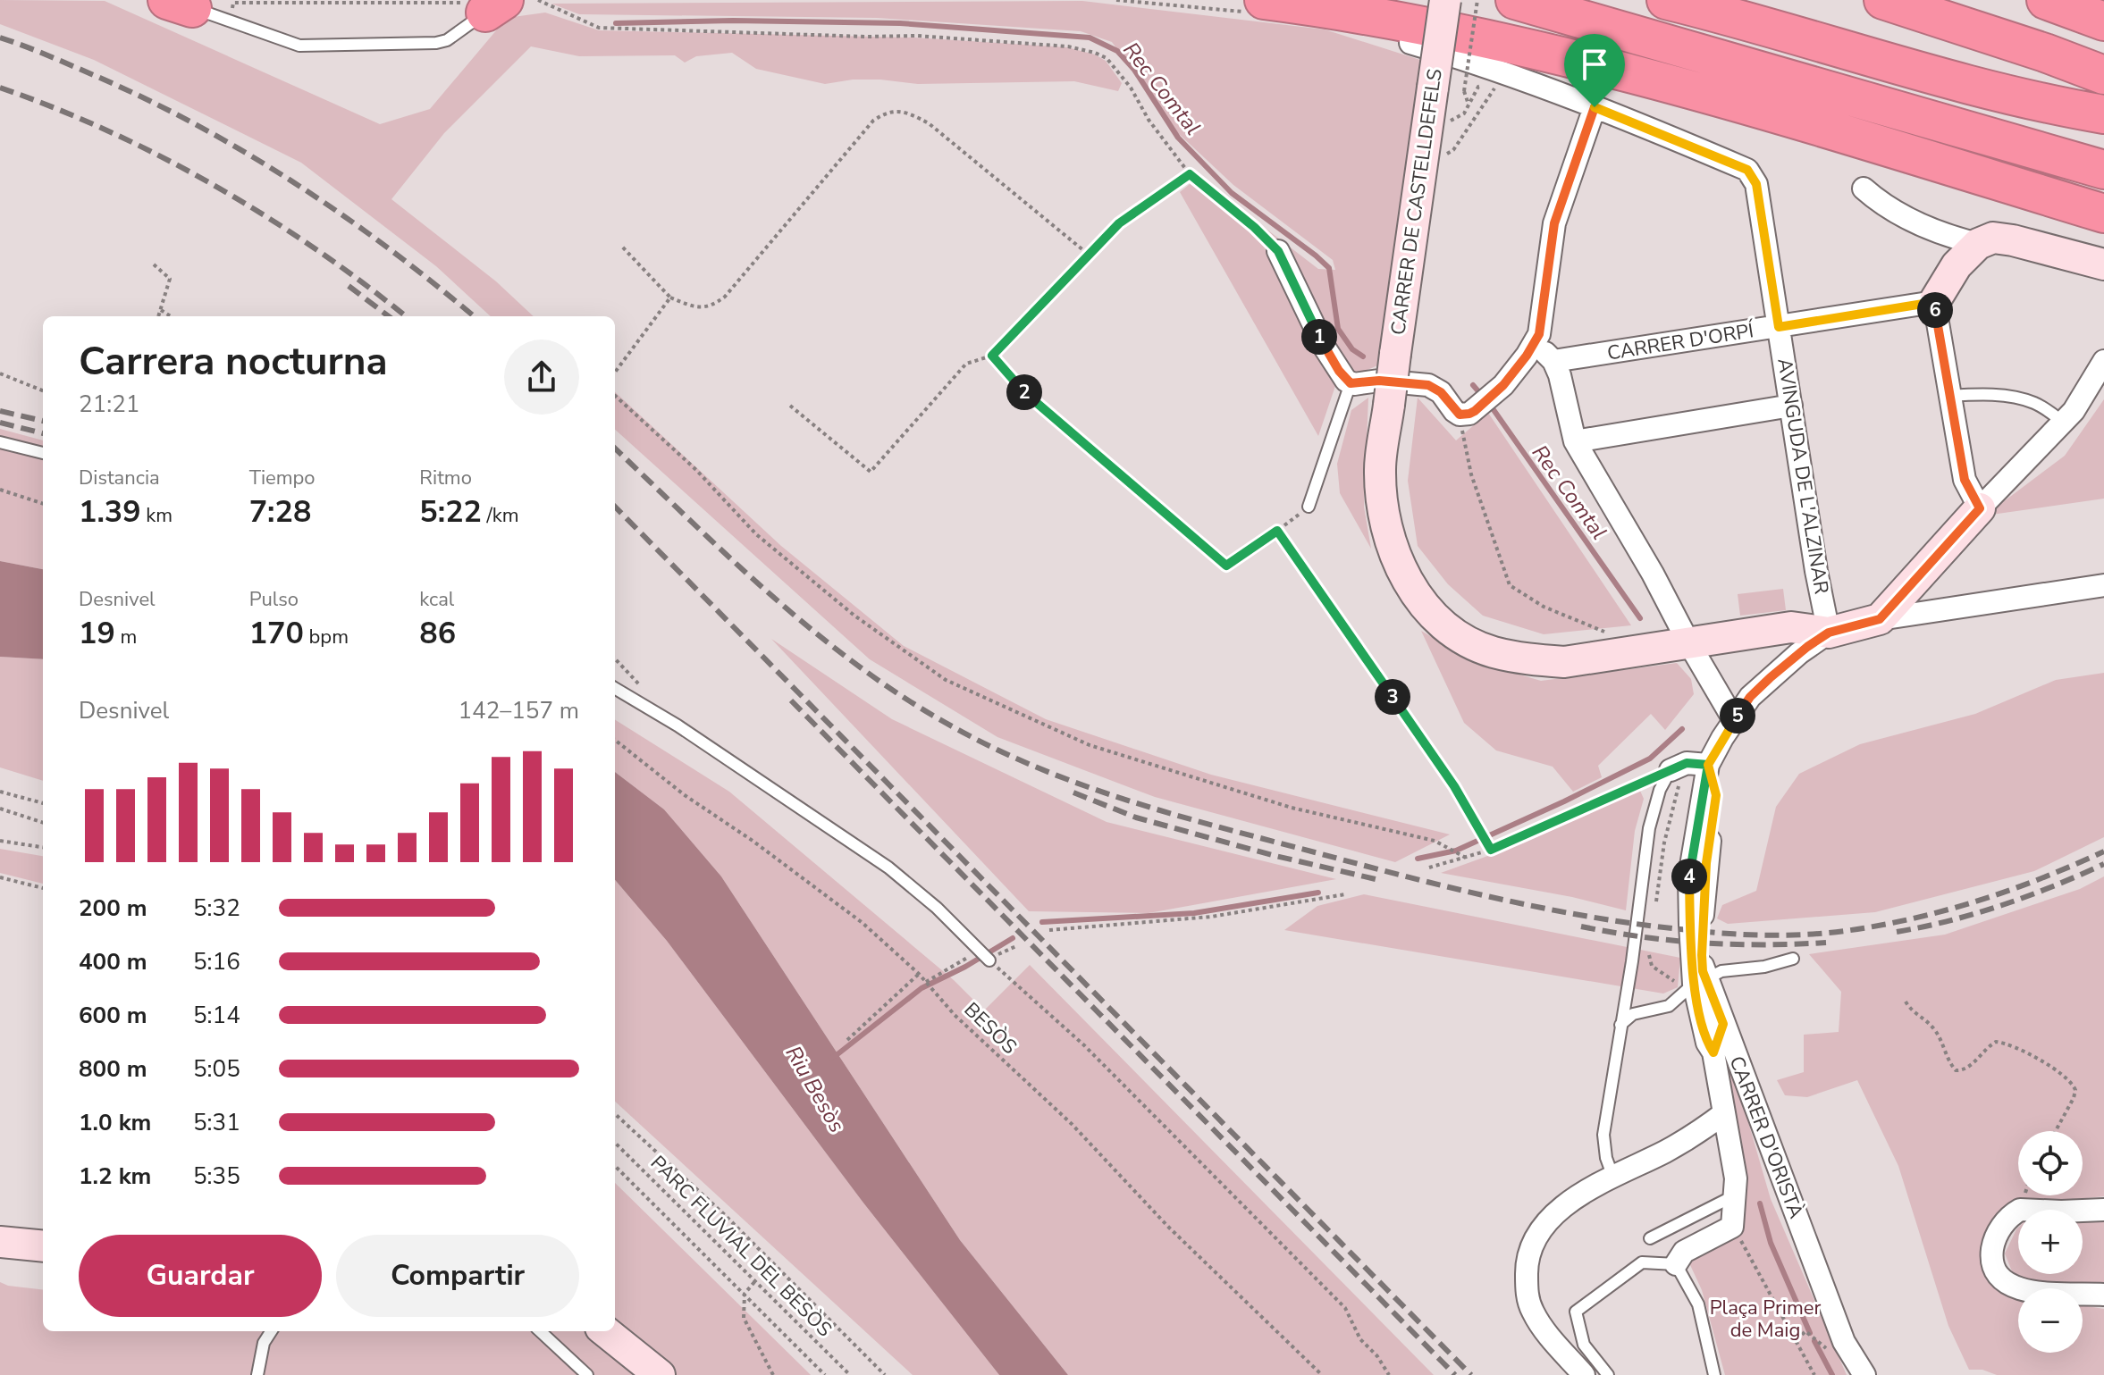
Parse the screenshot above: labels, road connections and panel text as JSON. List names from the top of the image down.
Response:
{
  "streets": {
    "street": [
      "CARRER DE CASTELLDEFELS",
      "CARRER D'ORPÍ",
      "AVINGUDA DE L'ALZINAR",
      "CARRER D'ORISTÀ"
    ],
    "path": ["BESÒS", "PARC FLUVIAL DEL BESÒS"]
  },
  "crossings": [
    ["CARRER DE CASTELLDEFELS", "AVINGUDA DE L'ALZINAR"],
    ["CARRER DE CASTELLDEFELS", "CARRER D'ORISTÀ"],
    ["CARRER D'ORPÍ", "AVINGUDA DE L'ALZINAR"],
    ["AVINGUDA DE L'ALZINAR", "CARRER D'ORISTÀ"]
  ],
  "water": ["Rec Comtal", "Riu Besòs"],
  "parks": ["Plaça Primer de Maig"],
  "page": {
    "pins": [
      "6",
      "1",
      "2",
      "3",
      "5",
      "4"
    ],
    "heading": ["Carrera nocturna", "21:21"],
    "stats": [
      ["Distancia", "1.39 km"],
      ["Tiempo", "7:28"],
      ["Ritmo", "5:22 /km"],
      ["Desnivel", "19 m"],
      ["Pulso", "170 bpm"],
      ["kcal", "86"]
    ],
    "chart": ["Desnivel", "142–157 m"],
    "list": [
      {
        "name": "200 m",
        "note": "5:32"
      },
      {
        "name": "400 m",
        "note": "5:16"
      },
      {
        "name": "600 m",
        "note": "5:14"
      },
      {
        "name": "800 m",
        "note": "5:05"
      },
      {
        "name": "1.0 km",
        "note": "5:31"
      },
      {
        "name": "1.2 km",
        "note": "5:35"
      }
    ],
    "map_buttons": ["+", "−"],
    "buttons": ["Guardar", "Compartir"]
  }
}
